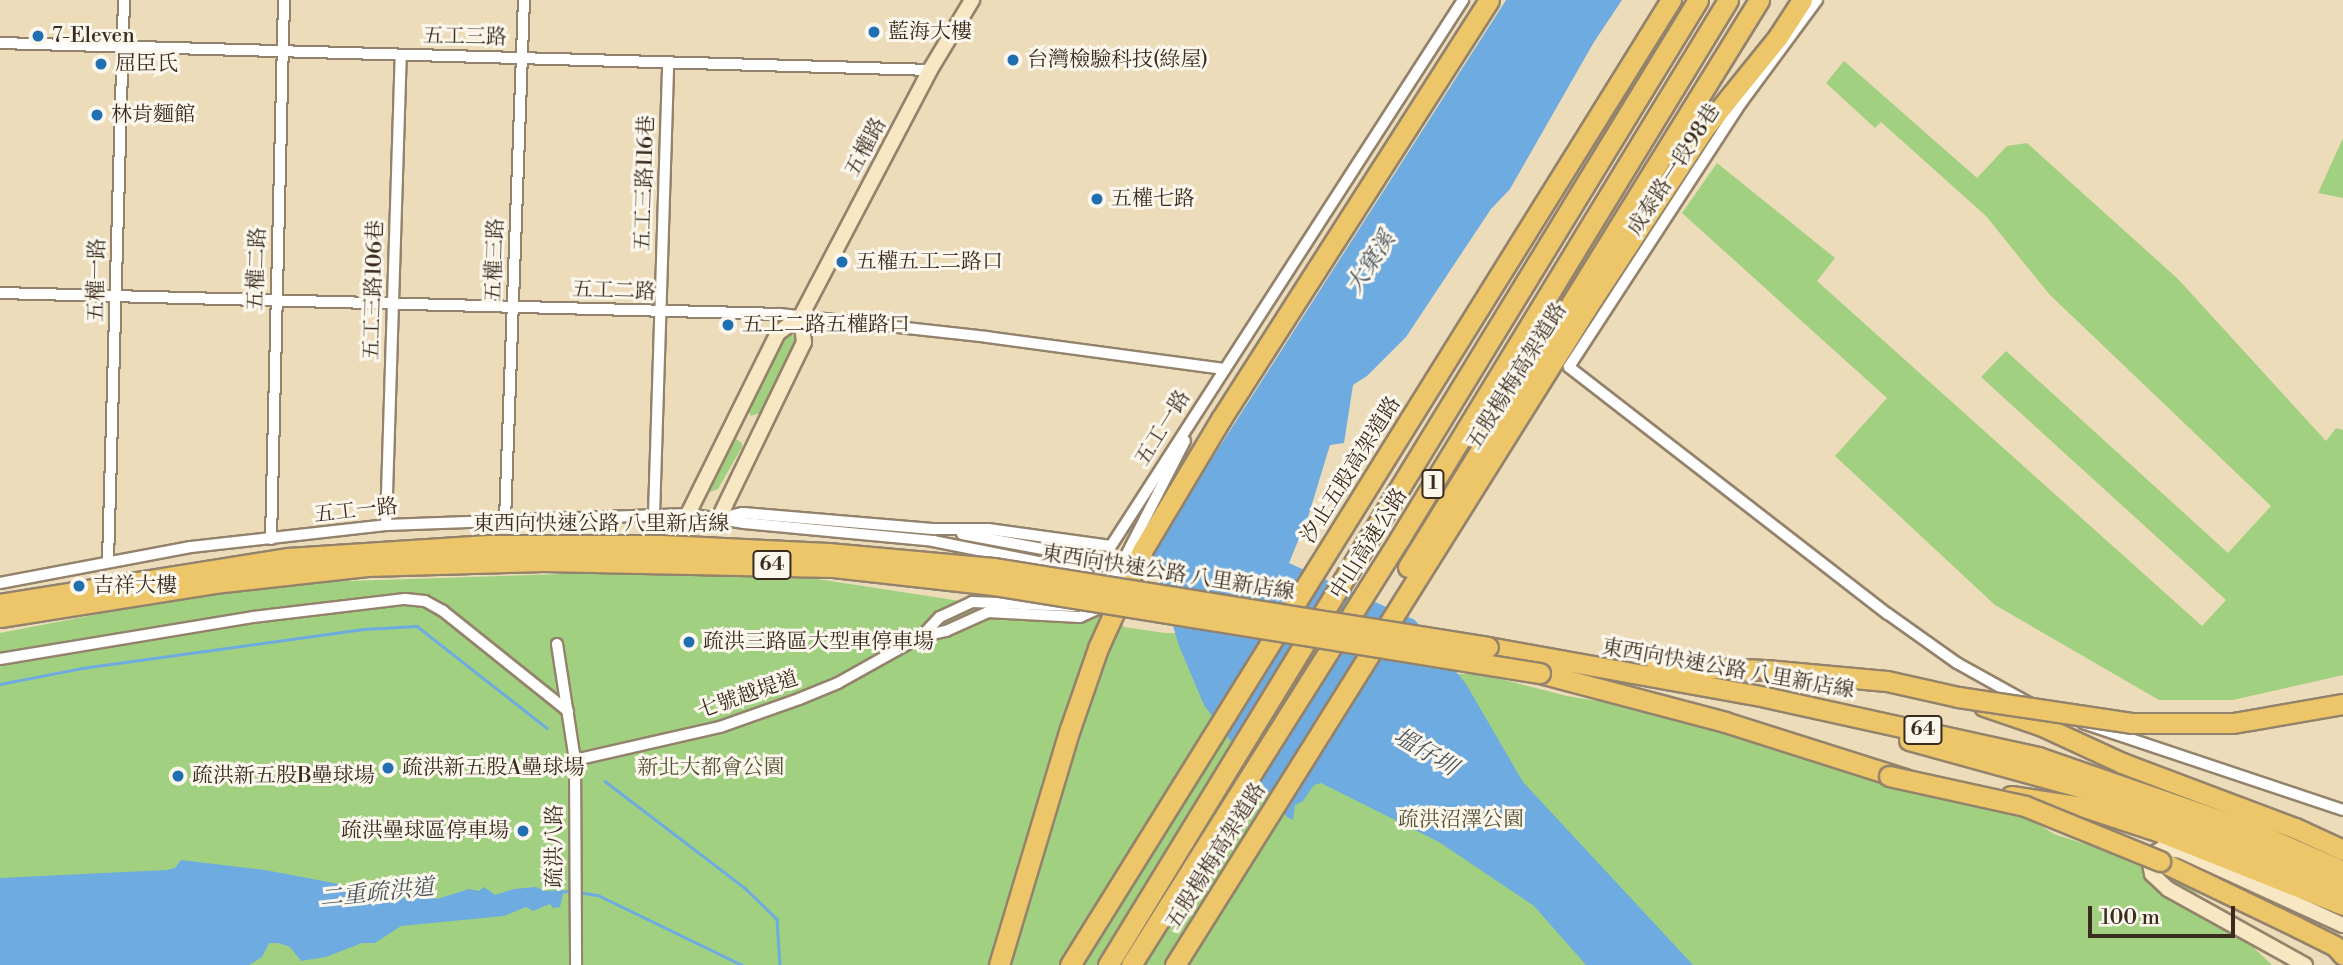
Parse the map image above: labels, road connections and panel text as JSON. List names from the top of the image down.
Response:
{
  "streets": {
    "highway": [
      "五股楊梅高架道路",
      "汐止五股高架道路",
      "1",
      "東西向快速公路 八里新店線",
      "中山高速公路",
      "64"
    ],
    "street": [
      "五工三路",
      "五權路",
      "成泰路一段98巷",
      "五工三路116巷",
      "五權三路",
      "五權二路",
      "五權一路",
      "五工三路106巷",
      "五工二路",
      "五工一路",
      "七號越堤道",
      "疏洪八路"
    ]
  },
  "crossings": [
    ["五工三路", "五權路"],
    ["五工三路", "五工三路116巷"],
    ["五工三路", "五權三路"],
    ["五工三路", "五權二路"],
    ["五工三路", "五權一路"],
    ["五工三路", "五工三路106巷"],
    ["五權路", "五工二路"],
    ["五權路", "五工一路"],
    ["五工三路116巷", "五工二路"],
    ["五工三路116巷", "五工一路"],
    ["五權三路", "五工二路"],
    ["五權三路", "五工一路"],
    ["五權二路", "五工二路"],
    ["五權二路", "五工一路"],
    ["五權一路", "五工二路"],
    ["五權一路", "五工一路"],
    ["五工三路106巷", "五工二路"],
    ["五工三路106巷", "五工一路"],
    ["五工二路", "五工一路"],
    ["五工一路", "七號越堤道"],
    ["七號越堤道", "疏洪八路"]
  ],
  "water": ["大窠溪", "塭仔圳", "二重疏洪道"],
  "parks": ["新北大都會公園", "疏洪沼澤公園"],
  "places": [
    "藍海大樓",
    "7-Eleven",
    "台灣檢驗科技(綠屋)",
    "屈臣氏",
    "林肯麵館",
    "五權七路",
    "五權五工二路口",
    "五工二路五權路口",
    "吉祥大樓",
    "疏洪三路區大型車停車場",
    "疏洪新五股A壘球場",
    "疏洪新五股B壘球場",
    "疏洪壘球區停車場"
  ],
  "scale_bar": "100 m"
}
